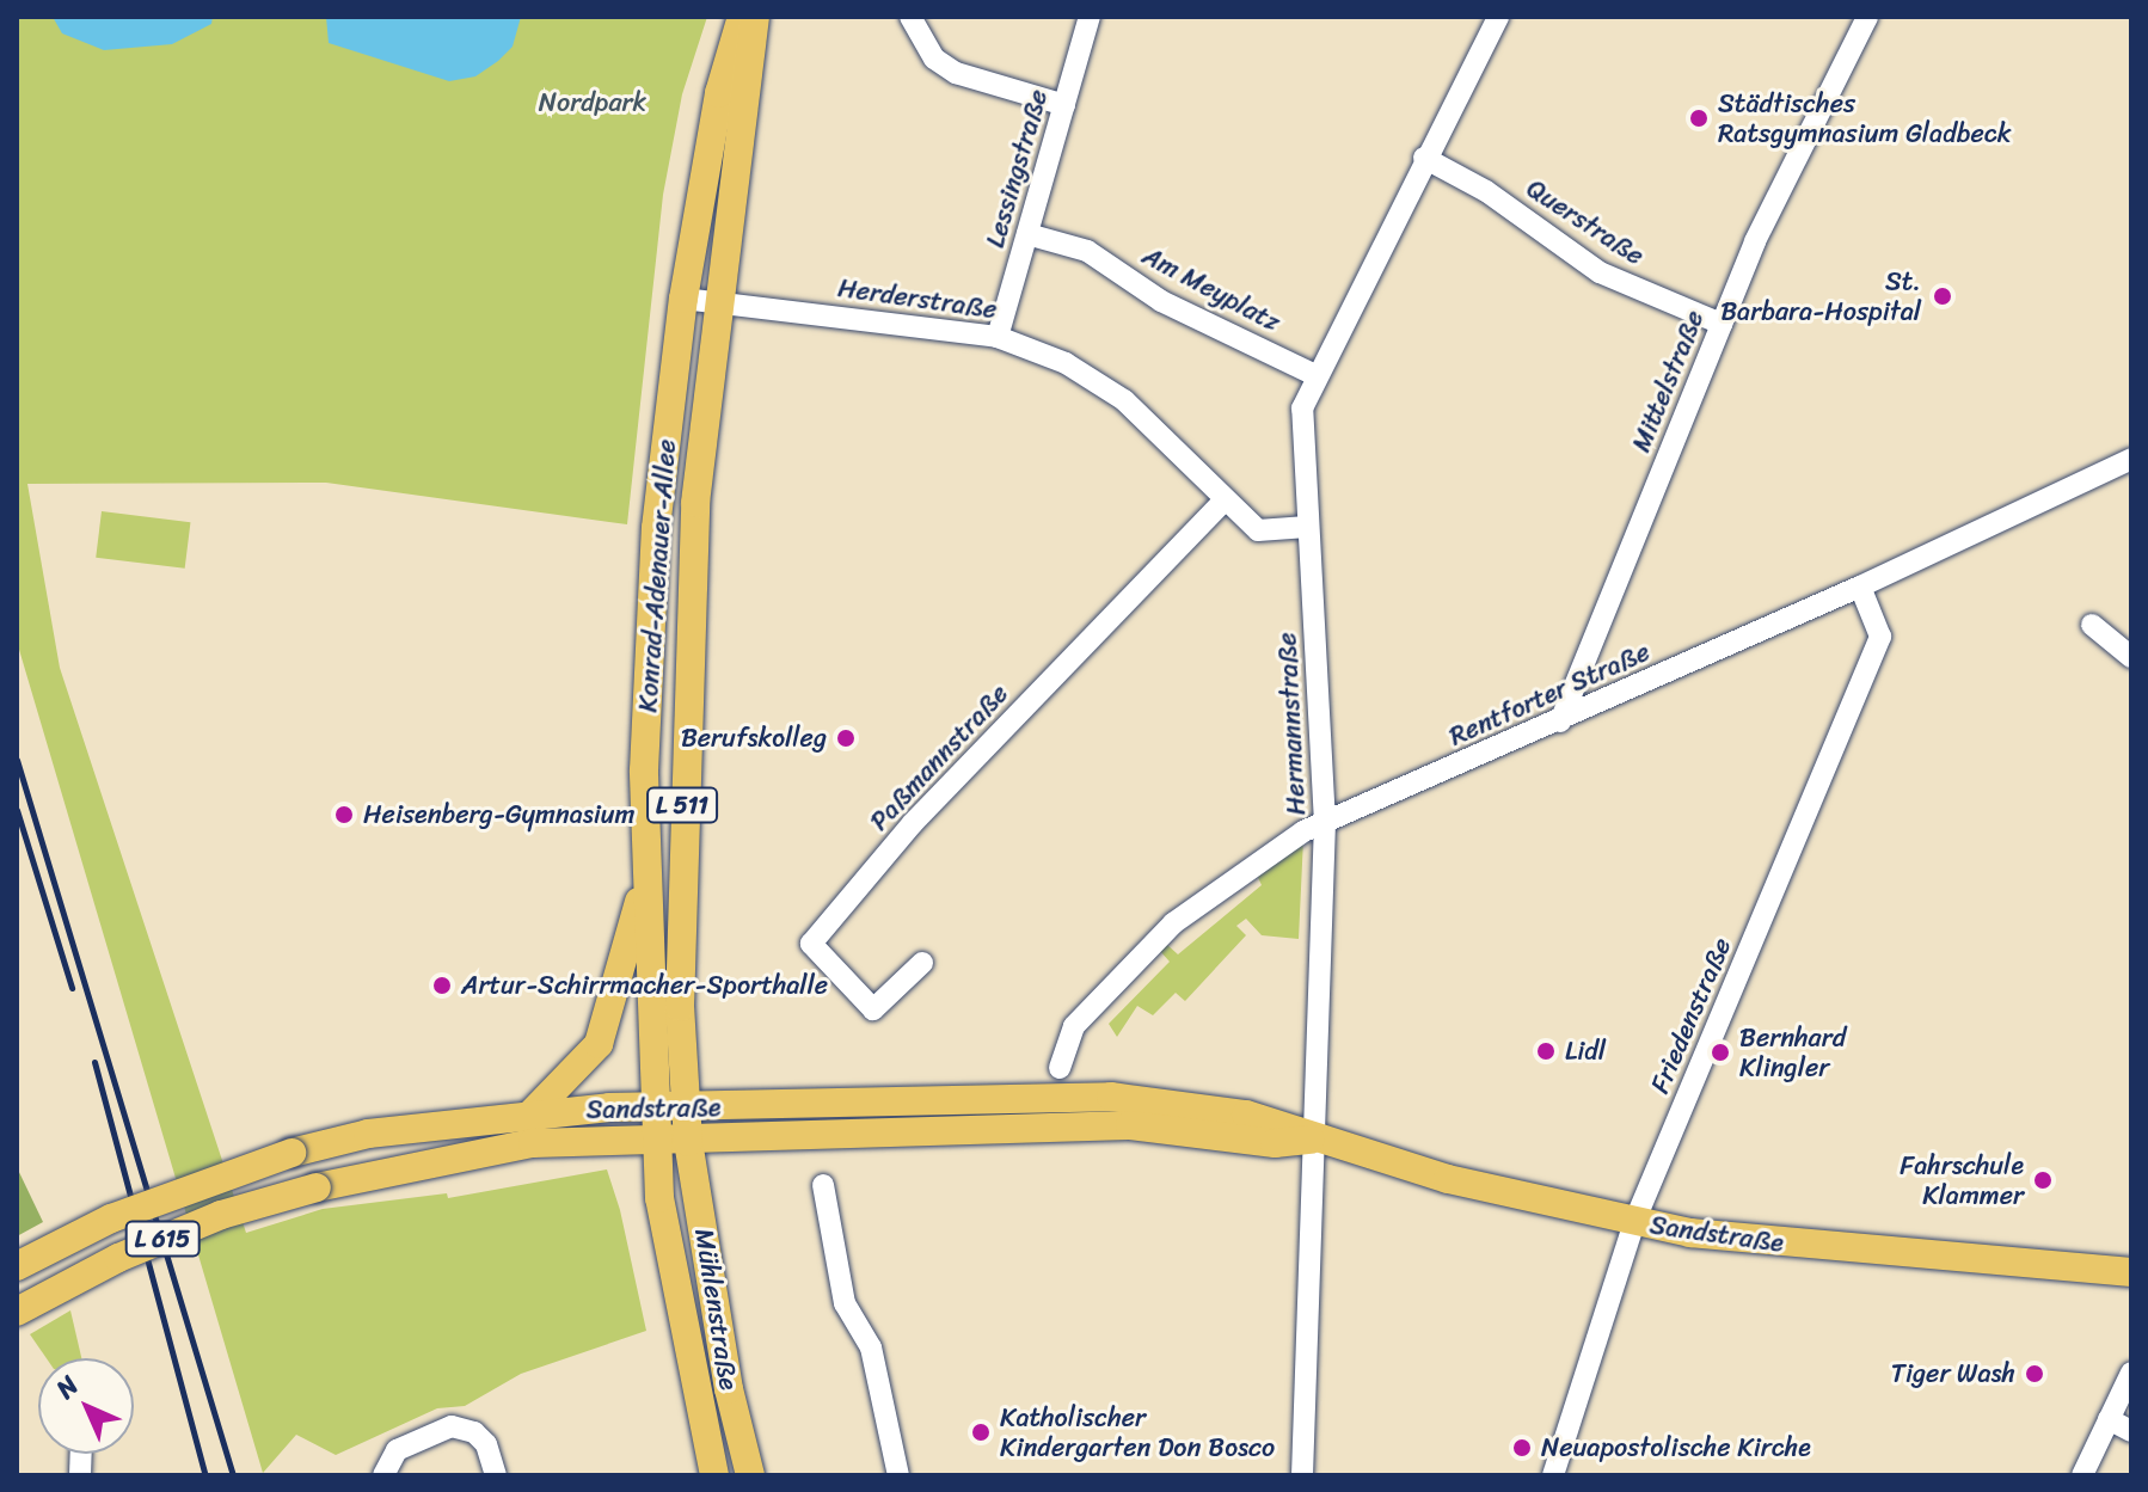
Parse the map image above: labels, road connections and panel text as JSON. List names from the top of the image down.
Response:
{
  "streets": {
    "main road": [
      "Konrad-Adenauer-Allee",
      "L 511",
      "Sandstraße",
      "L 615",
      "Mühlenstraße"
    ],
    "street": [
      "Lessingstraße",
      "Querstraße",
      "Am Meyplatz",
      "Herderstraße",
      "Mittelstraße",
      "Rentforter Straße",
      "Hermannstraße",
      "Paßmannstraße",
      "Friedenstraße"
    ]
  },
  "crossings": [
    ["Lessingstraße", "Am Meyplatz"],
    ["Lessingstraße", "Herderstraße"],
    ["Querstraße", "Mittelstraße"],
    ["Querstraße", "Hermannstraße"],
    ["Am Meyplatz", "Hermannstraße"],
    ["Herderstraße", "Konrad-Adenauer-Allee"],
    ["Herderstraße", "Hermannstraße"],
    ["Herderstraße", "Paßmannstraße"],
    ["Mittelstraße", "Rentforter Straße"],
    ["Konrad-Adenauer-Allee", "L 511"],
    ["Konrad-Adenauer-Allee", "Sandstraße"],
    ["Konrad-Adenauer-Allee", "Mühlenstraße"],
    ["Rentforter Straße", "Hermannstraße"],
    ["Rentforter Straße", "Friedenstraße"],
    ["Hermannstraße", "Sandstraße"],
    ["L 511", "Sandstraße"],
    ["Friedenstraße", "Sandstraße"],
    ["Sandstraße", "Mühlenstraße"]
  ],
  "parks": ["Nordpark"],
  "places": [
    "Städtisches Ratsgymnasium Gladbeck",
    "St. Barbara-Hospital",
    "Berufskolleg",
    "Heisenberg-Gymnasium",
    "Artur-Schirrmacher-Sporthalle",
    "Lidl",
    "Bernhard Klingler",
    "Fahrschule Klammer",
    "Tiger Wash",
    "Katholischer Kindergarten Don Bosco",
    "Neuapostolische Kirche"
  ],
  "north": "top left"
}
